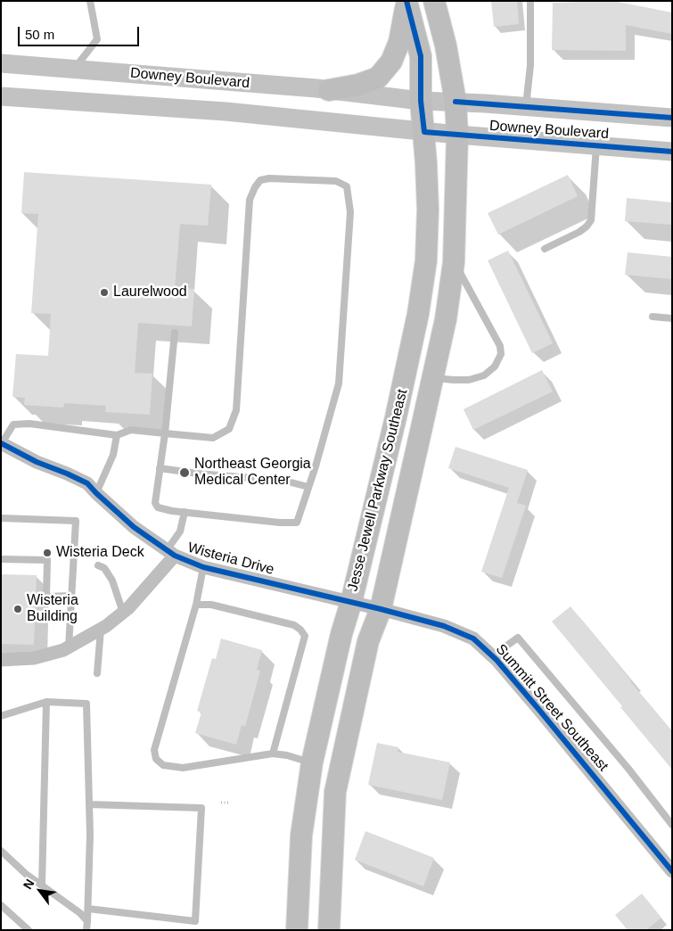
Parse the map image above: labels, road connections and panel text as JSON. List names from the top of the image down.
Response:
{
  "streets": {
    "main road": ["Downey Boulevard", "Jesse Jewell Parkway Southeast"],
    "street": ["Wisteria Drive", "Summitt Street Southeast"]
  },
  "crossings": [
    ["Downey Boulevard", "Jesse Jewell Parkway Southeast"],
    ["Jesse Jewell Parkway Southeast", "Wisteria Drive"],
    ["Jesse Jewell Parkway Southeast", "Summitt Street Southeast"],
    ["Wisteria Drive", "Summitt Street Southeast"]
  ],
  "places": [
    "Laurelwood",
    "Northeast Georgia Medical Center",
    "Wisteria Deck",
    "Wisteria Building"
  ],
  "scale_bar": "50 m",
  "north": "top left"
}
